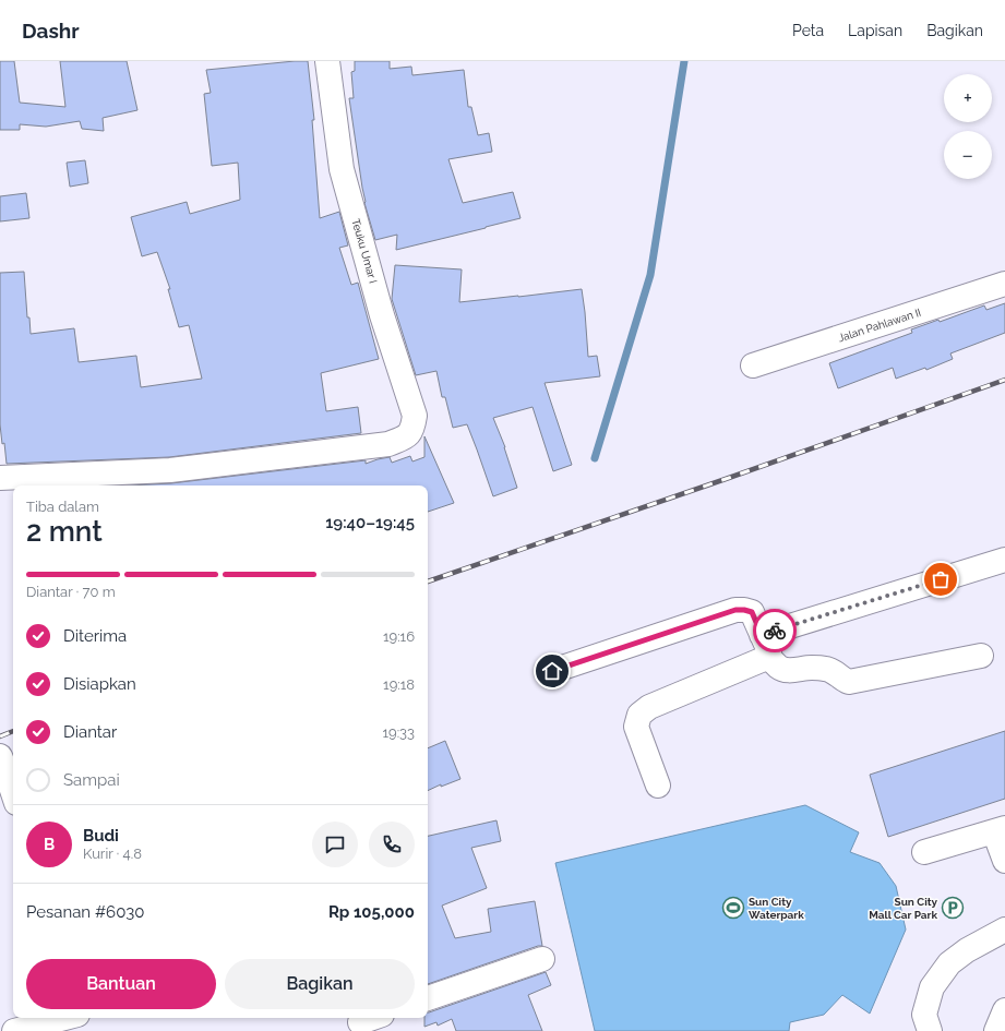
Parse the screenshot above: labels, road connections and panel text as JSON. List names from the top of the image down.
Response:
{
  "streets": {
    "street": ["Teuku Umar I", "Jalan Pahlawan II"]
  },
  "places": {
    "sports": ["Sun City Waterpark"],
    "parking": ["Sun City Mall Car Park"]
  },
  "page": {
    "header": "Dashr",
    "nav": ["Peta", "Lapisan", "Bagikan"],
    "map_buttons": ["+", "−"],
    "heading": ["2 mnt", "Tiba dalam", "19:40–19:45"],
    "panel": [
      "Budi",
      "Kurir · 4.8",
      "Pesanan #6030",
      "Rp 105,000"
    ],
    "bar": "Diantar · 70 m",
    "list": [
      ["Diterima", "19:16"],
      ["Disiapkan", "19:18"],
      ["Diantar", "19:33"],
      "Sampai"
    ],
    "round": "B",
    "buttons": ["Bantuan", "Bagikan"]
  }
}
